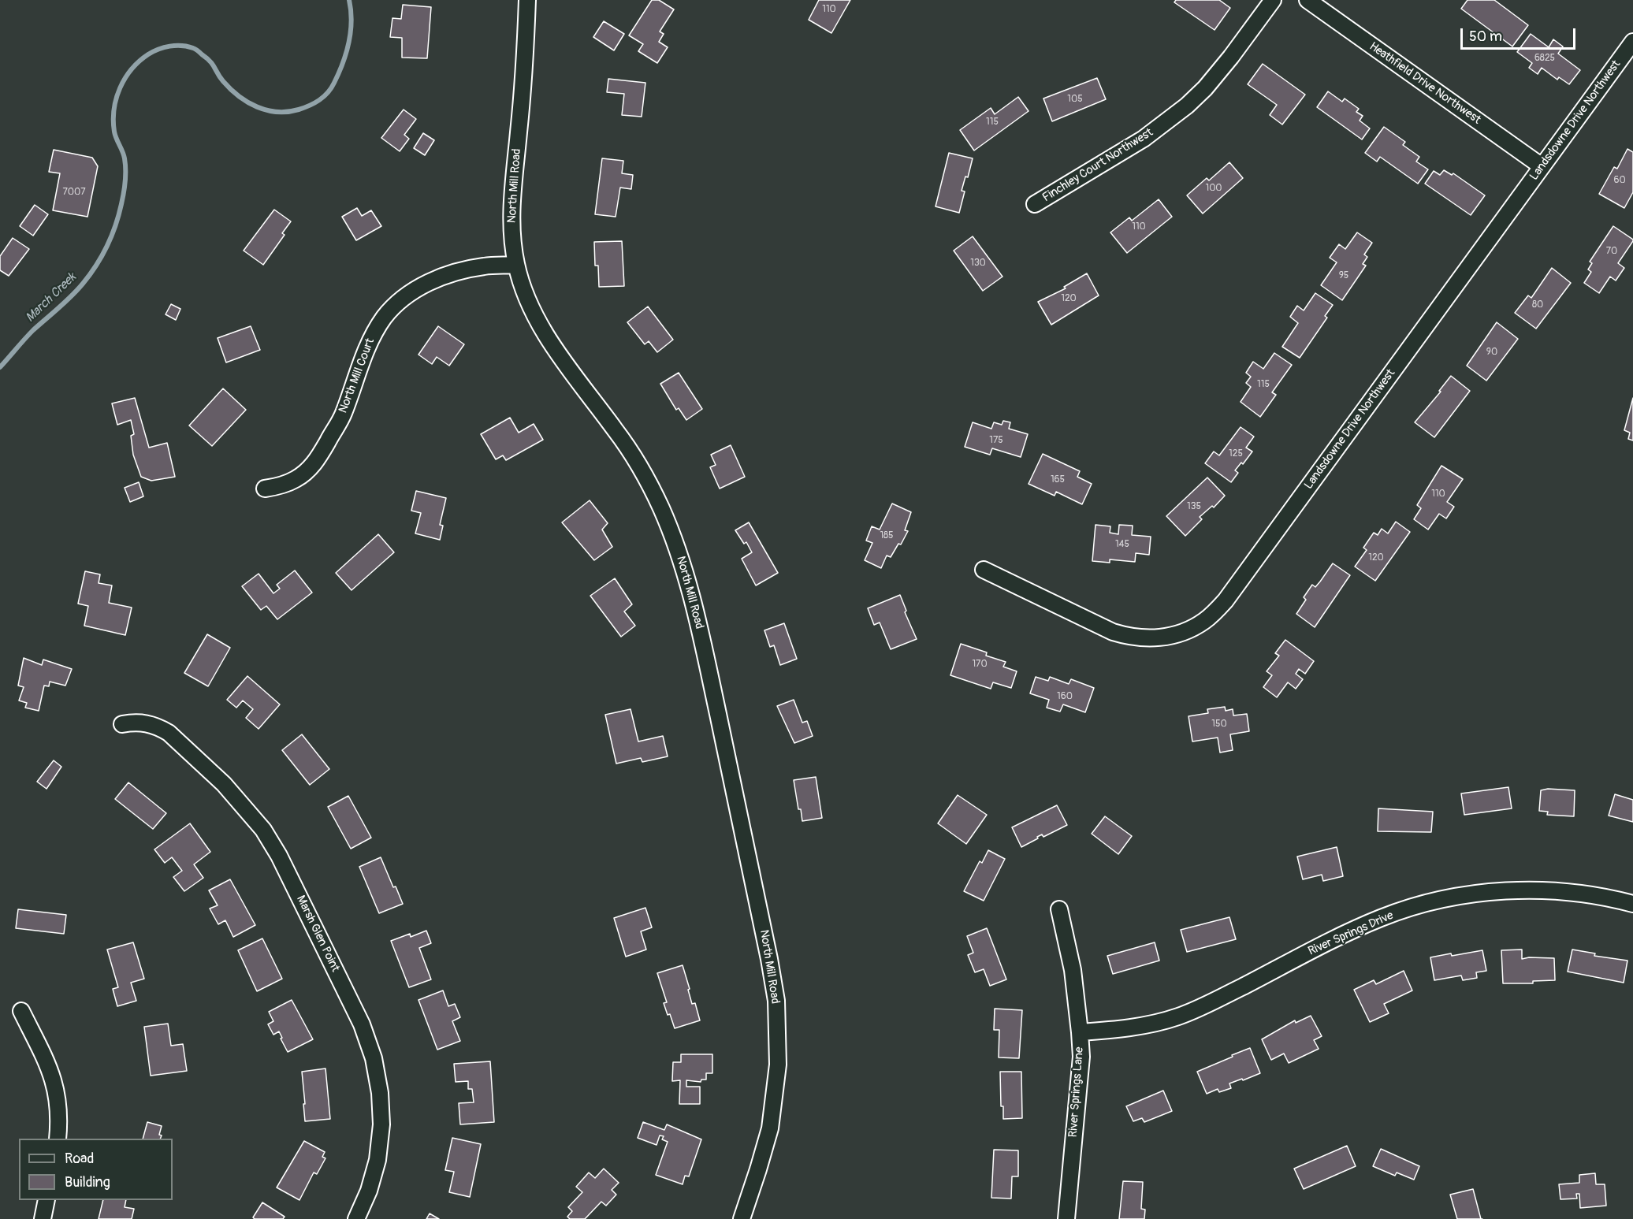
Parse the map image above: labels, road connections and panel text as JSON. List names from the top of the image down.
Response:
{
  "streets": {
    "street": [
      "Heathfield Drive Northwest",
      "Landsdowne Drive Northwest",
      "Finchley Court Northwest",
      "North Mill Road",
      "North Mill Court",
      "Marsh Glen Point",
      "River Springs Drive",
      "River Springs Lane"
    ]
  },
  "crossings": [
    ["Heathfield Drive Northwest", "Landsdowne Drive Northwest"],
    ["North Mill Road", "North Mill Court"],
    ["River Springs Drive", "River Springs Lane"]
  ],
  "water": ["March Creek"],
  "house_numbers": [
    "110",
    "6825",
    "105",
    "115",
    "60",
    "100",
    "7007",
    "110",
    "70",
    "130",
    "95",
    "120",
    "80",
    "90",
    "115",
    "175",
    "125",
    "165",
    "110",
    "135",
    "185",
    "145",
    "120",
    "170",
    "160",
    "150"
  ],
  "legend": ["Road", "Building"],
  "scale_bar": "50 m"
}
